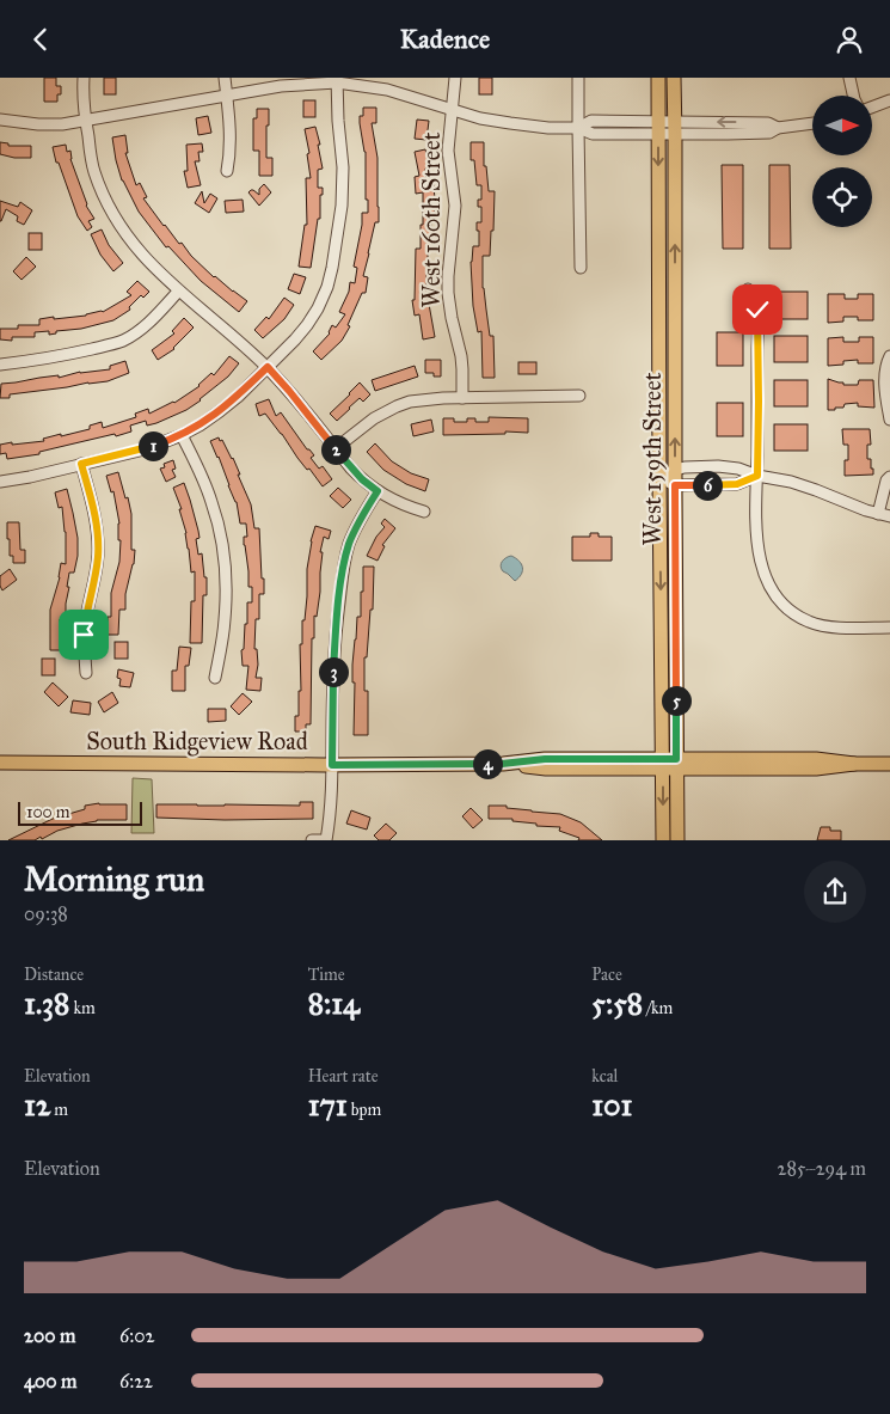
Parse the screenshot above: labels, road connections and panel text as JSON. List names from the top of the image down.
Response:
{
  "streets": {
    "main road": ["West 159th Street", "South Ridgeview Road"],
    "street": ["West 160th Street"]
  },
  "crossings": [
    ["West 159th Street", "South Ridgeview Road"]
  ],
  "scale_bar": "100 m",
  "north": "right",
  "page": {
    "header": "Kadence",
    "pins": [
      "1",
      "2",
      "6",
      "3",
      "5",
      "4"
    ],
    "scale": "100 m",
    "heading": ["Morning run", "09:38"],
    "stats": [
      ["Distance", "1.38 km"],
      ["Time", "8:14"],
      ["Pace", "5:58 /km"],
      ["Elevation", "12 m"],
      ["Heart rate", "171 bpm"],
      ["kcal", "101"]
    ],
    "chart": ["Elevation", "285–294 m"],
    "list": [
      {
        "name": "200 m",
        "note": "6:02"
      },
      {
        "name": "400 m",
        "note": "6:22"
      }
    ]
  }
}
